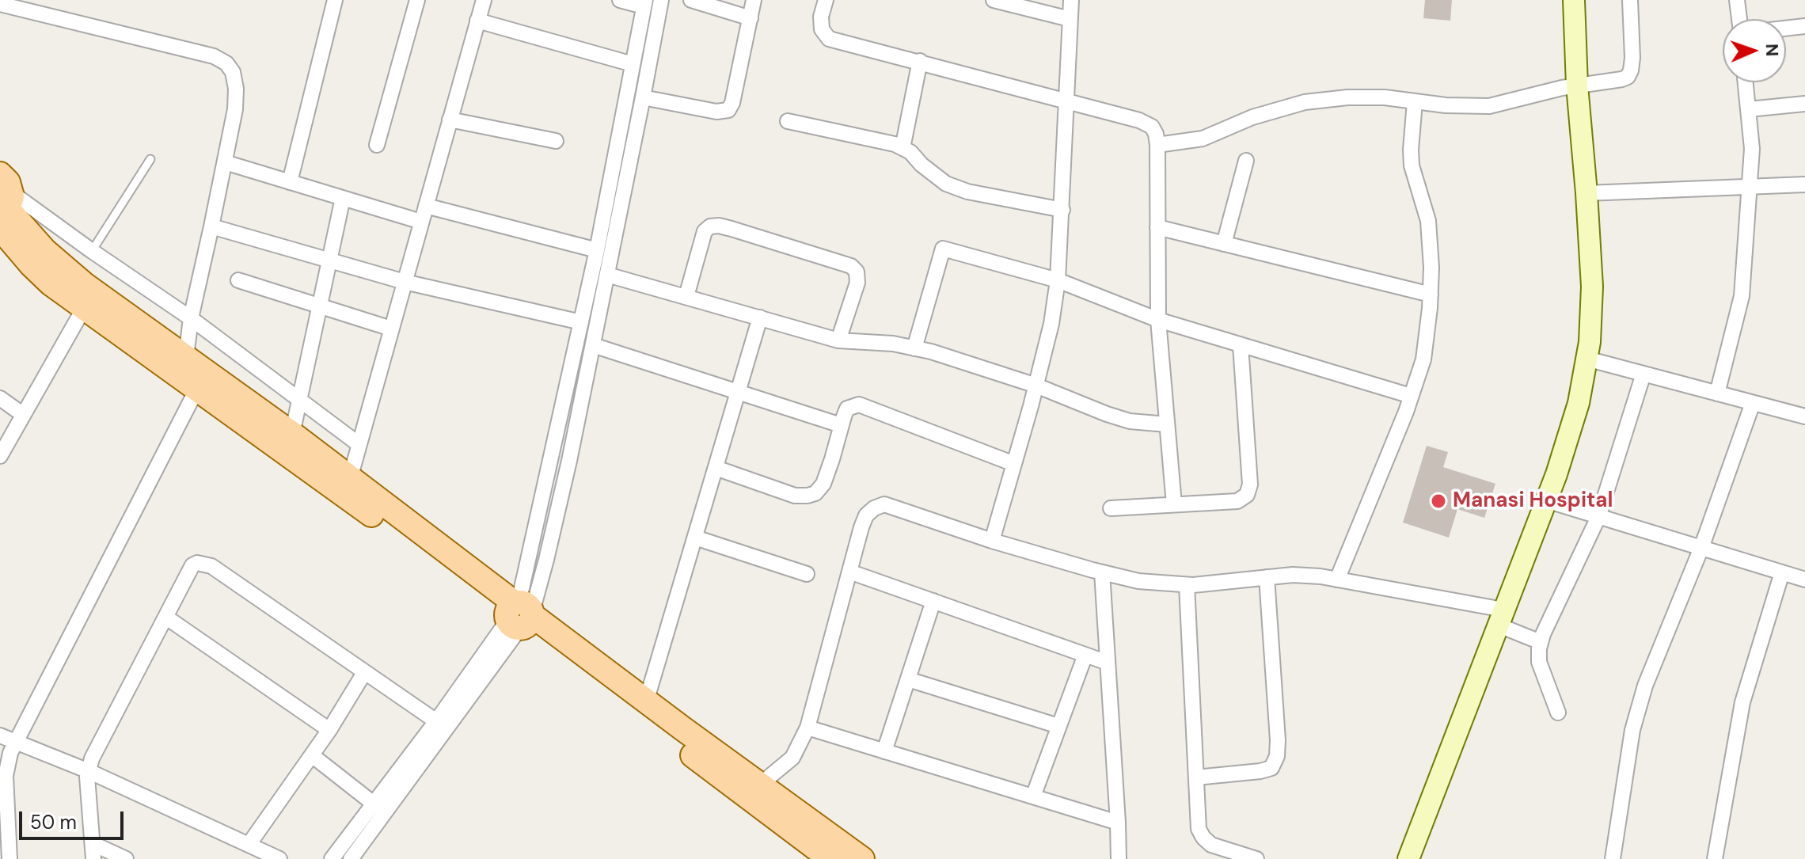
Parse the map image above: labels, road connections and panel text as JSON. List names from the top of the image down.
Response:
{
  "places": ["Manasi Hospital"],
  "scale_bar": "50 m",
  "north": "right"
}
